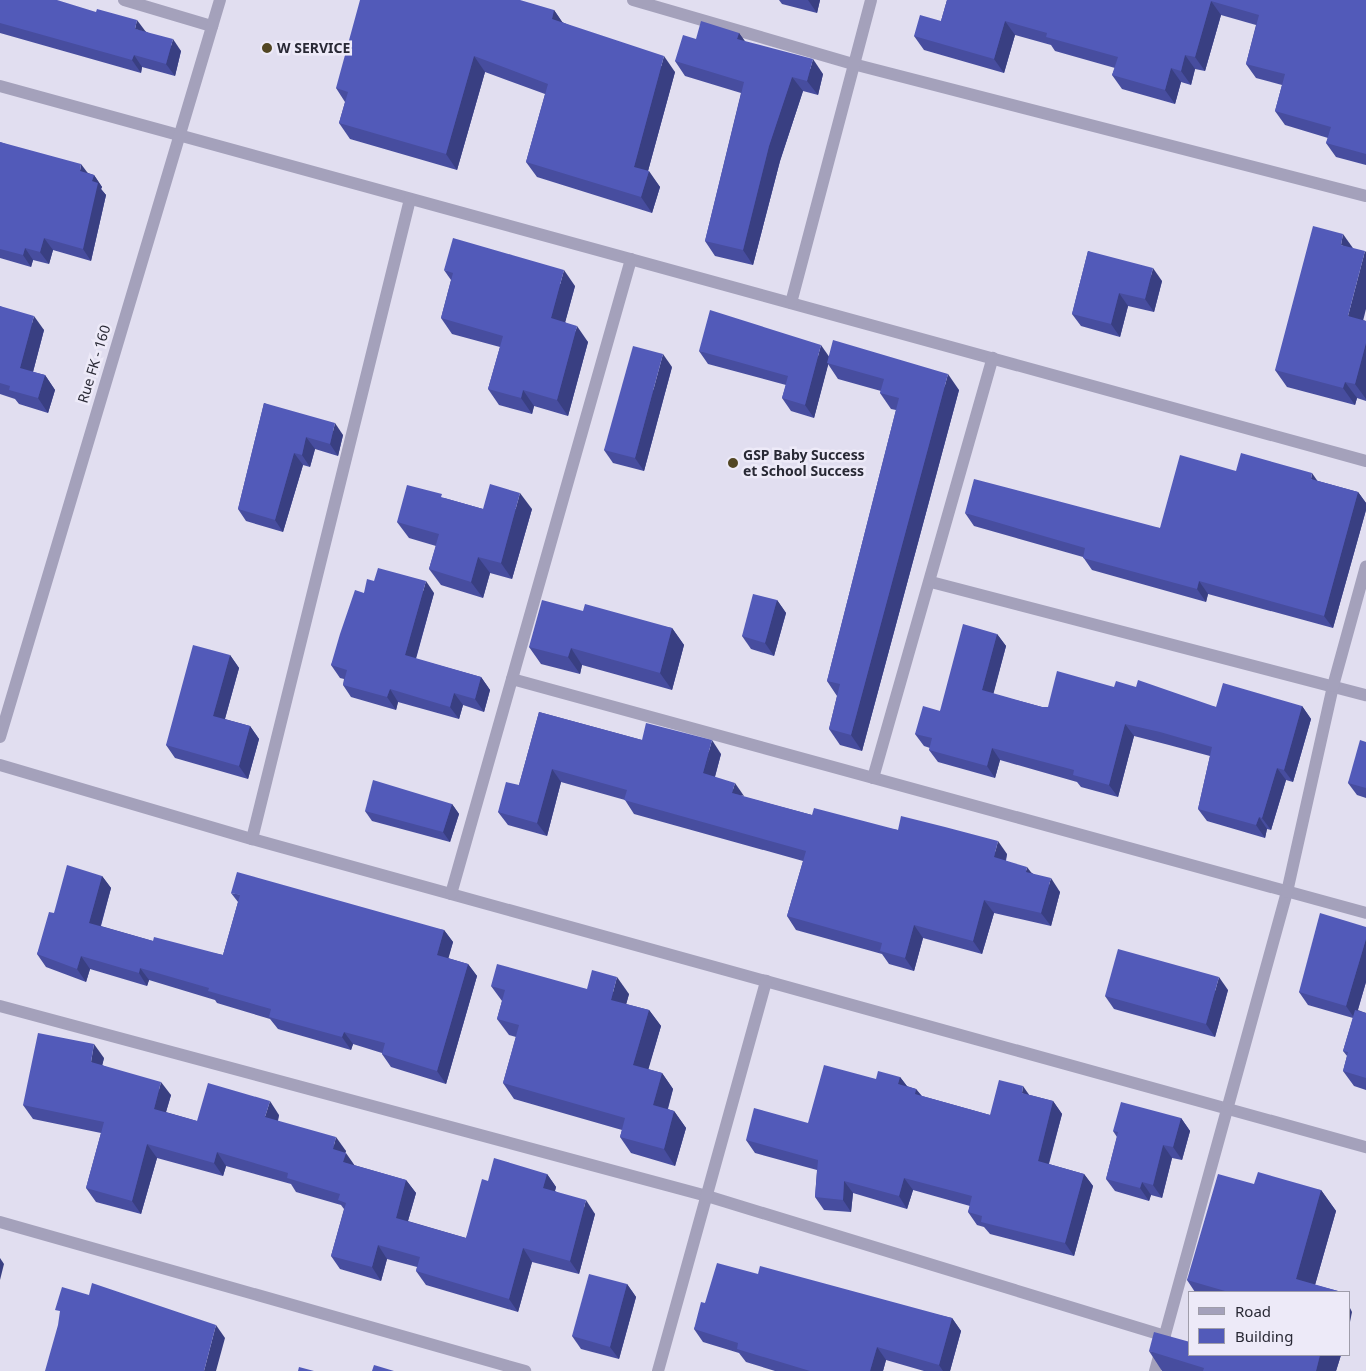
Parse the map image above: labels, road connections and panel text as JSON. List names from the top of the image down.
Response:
{
  "streets": {
    "street": ["Rue FK - 160"]
  },
  "places": ["W SERVICE", "GSP Baby Success et School Success"],
  "legend": ["Road", "Building"]
}
